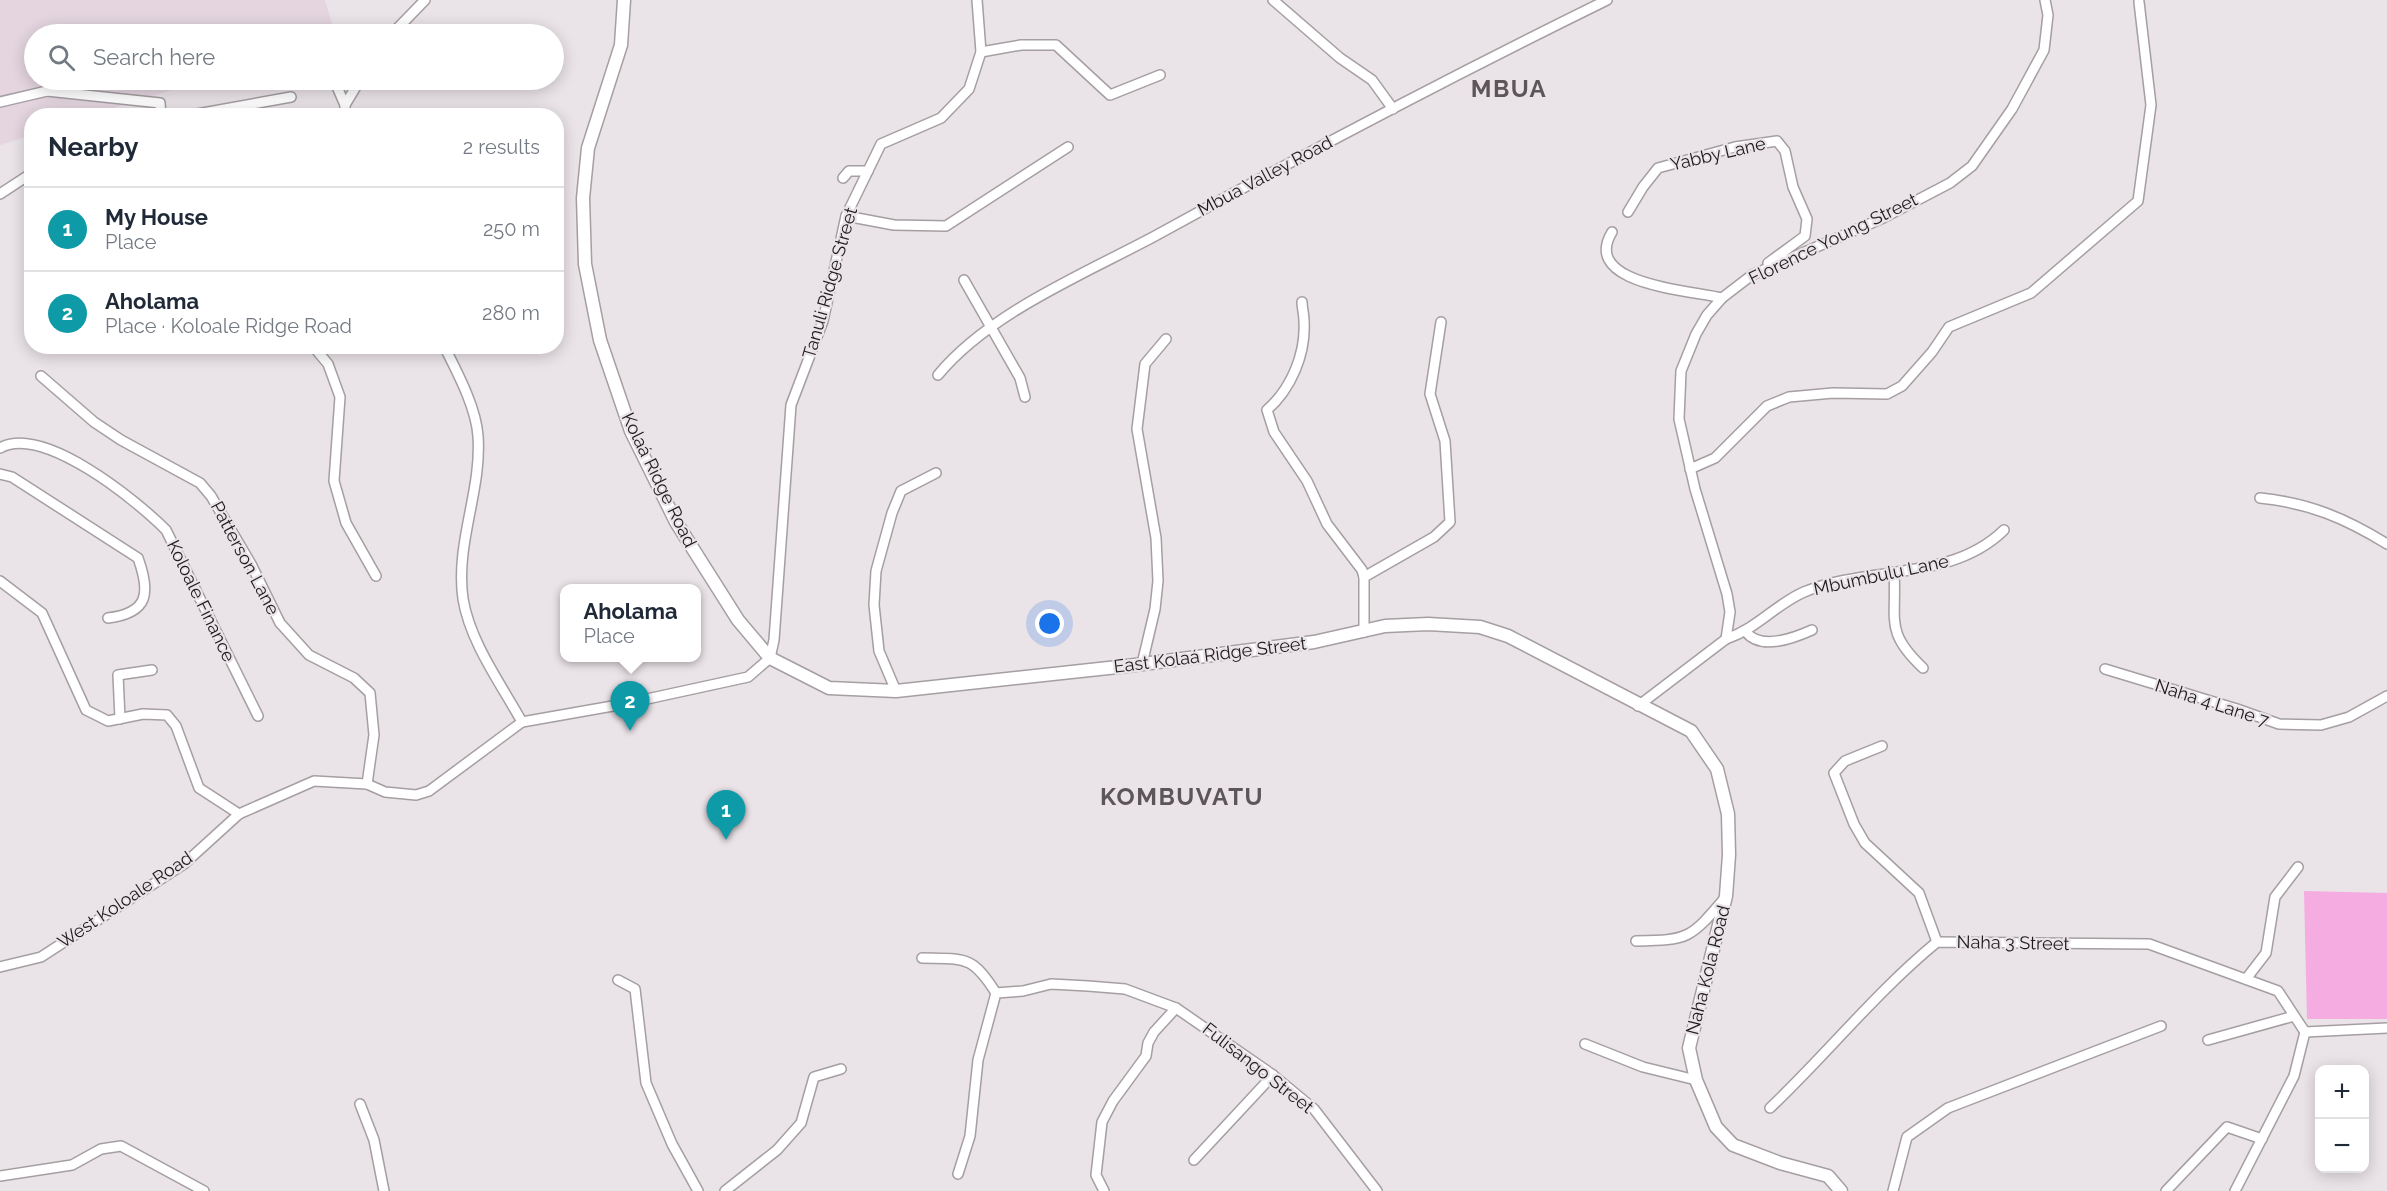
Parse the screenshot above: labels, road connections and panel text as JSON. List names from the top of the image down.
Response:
{
  "streets": {
    "street": [
      "Yabby Lane",
      "Mbua Valley Road",
      "Florence Young Street",
      "Tanuli Ridge Street",
      "Kolaá Ridge Road",
      "Patterson Lane",
      "Mbumbulu Lane",
      "Koloale Finance",
      "East Kolaá Ridge Street",
      "Naha 4 Lane 7",
      "West Koloale Road",
      "Naha 3 Street",
      "Naha Kola Road",
      "Fulisango Street"
    ]
  },
  "crossings": [
    ["Yabby Lane", "Florence Young Street"],
    ["Florence Young Street", "Mbumbulu Lane"],
    ["Tanuli Ridge Street", "Kolaá Ridge Road"],
    ["Tanuli Ridge Street", "East Kolaá Ridge Street"],
    ["Kolaá Ridge Road", "East Kolaá Ridge Street"],
    ["Patterson Lane", "West Koloale Road"],
    ["East Kolaá Ridge Street", "Naha Kola Road"]
  ],
  "districts": ["MBUA", "KOMBUVATU"],
  "page": {
    "search": "Search here",
    "heading": ["Nearby", "2 results"],
    "list": [
      {
        "mark": "1",
        "name": "My House",
        "note": "Place",
        "value": "250 m"
      },
      {
        "mark": "2",
        "name": "Aholama",
        "note": "Place · Koloale Ridge Road",
        "value": "280 m"
      }
    ],
    "popup": ["Aholama", "Place"],
    "pins": ["2", "1"],
    "map_buttons": ["+", "−"]
  }
}
